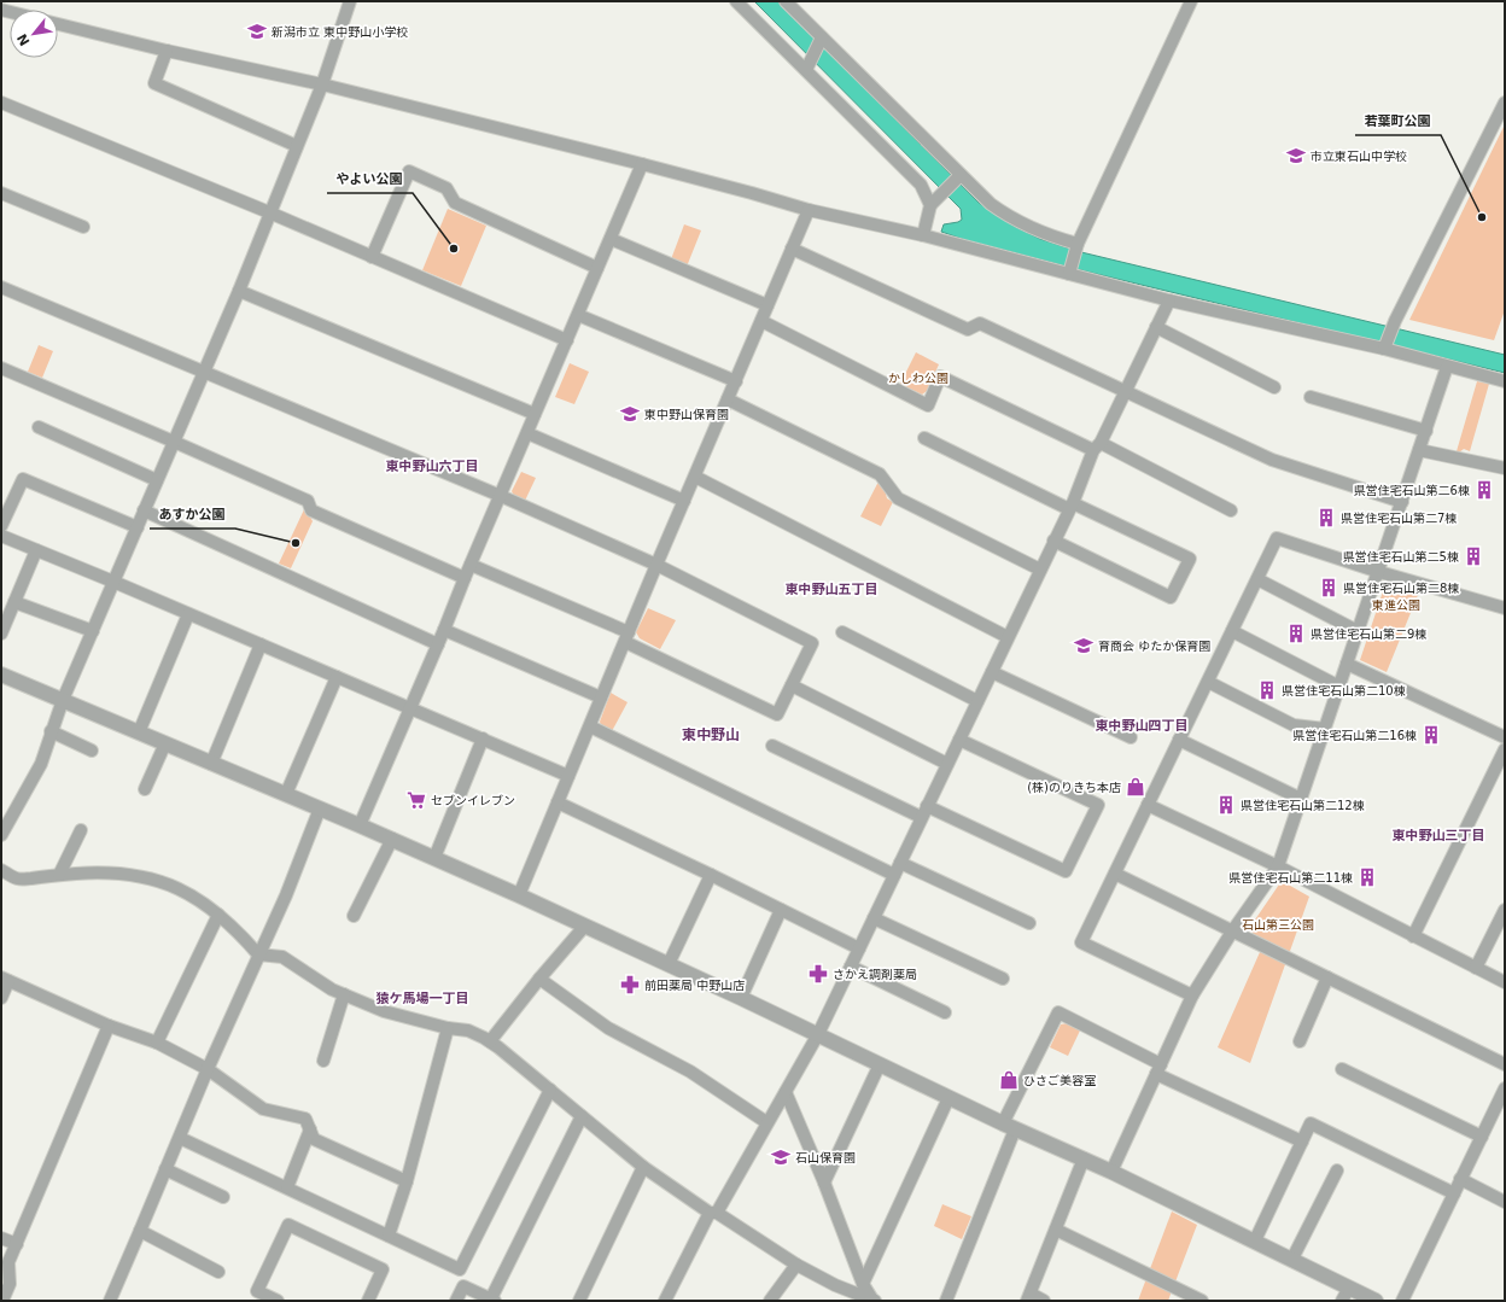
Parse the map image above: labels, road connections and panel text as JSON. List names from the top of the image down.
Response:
{
  "districts": [
    "東中野山六丁目",
    "東中野山五丁目",
    "東中野山四丁目",
    "東中野山",
    "東中野山三丁目",
    "猿ケ馬場一丁目"
  ],
  "parks": ["かしわ公園", "東進公園", "石山第三公園"],
  "places": {
    "school or university": [
      "新潟市立 東中野山小学校",
      "市立東石山中学校",
      "東中野山保育園",
      "育商会 ゆたか保育園",
      "石山保育園"
    ],
    "other": ["若葉町公園", "やよい公園", "あすか公園"],
    "building": [
      "県営住宅石山第二6棟",
      "県営住宅石山第二7棟",
      "県営住宅石山第二5棟",
      "県営住宅石山第二8棟",
      "県営住宅石山第二9棟",
      "県営住宅石山第二10棟",
      "県営住宅石山第二16棟",
      "県営住宅石山第二12棟",
      "県営住宅石山第二11棟"
    ],
    "shop": ["(株)のりきち本店", "ひさご美容室"],
    "supermarket": ["セブンイレブン"],
    "pharmacy": ["さかえ調剤薬局", "前田薬局 中野山店"]
  },
  "north": "bottom left"
}
